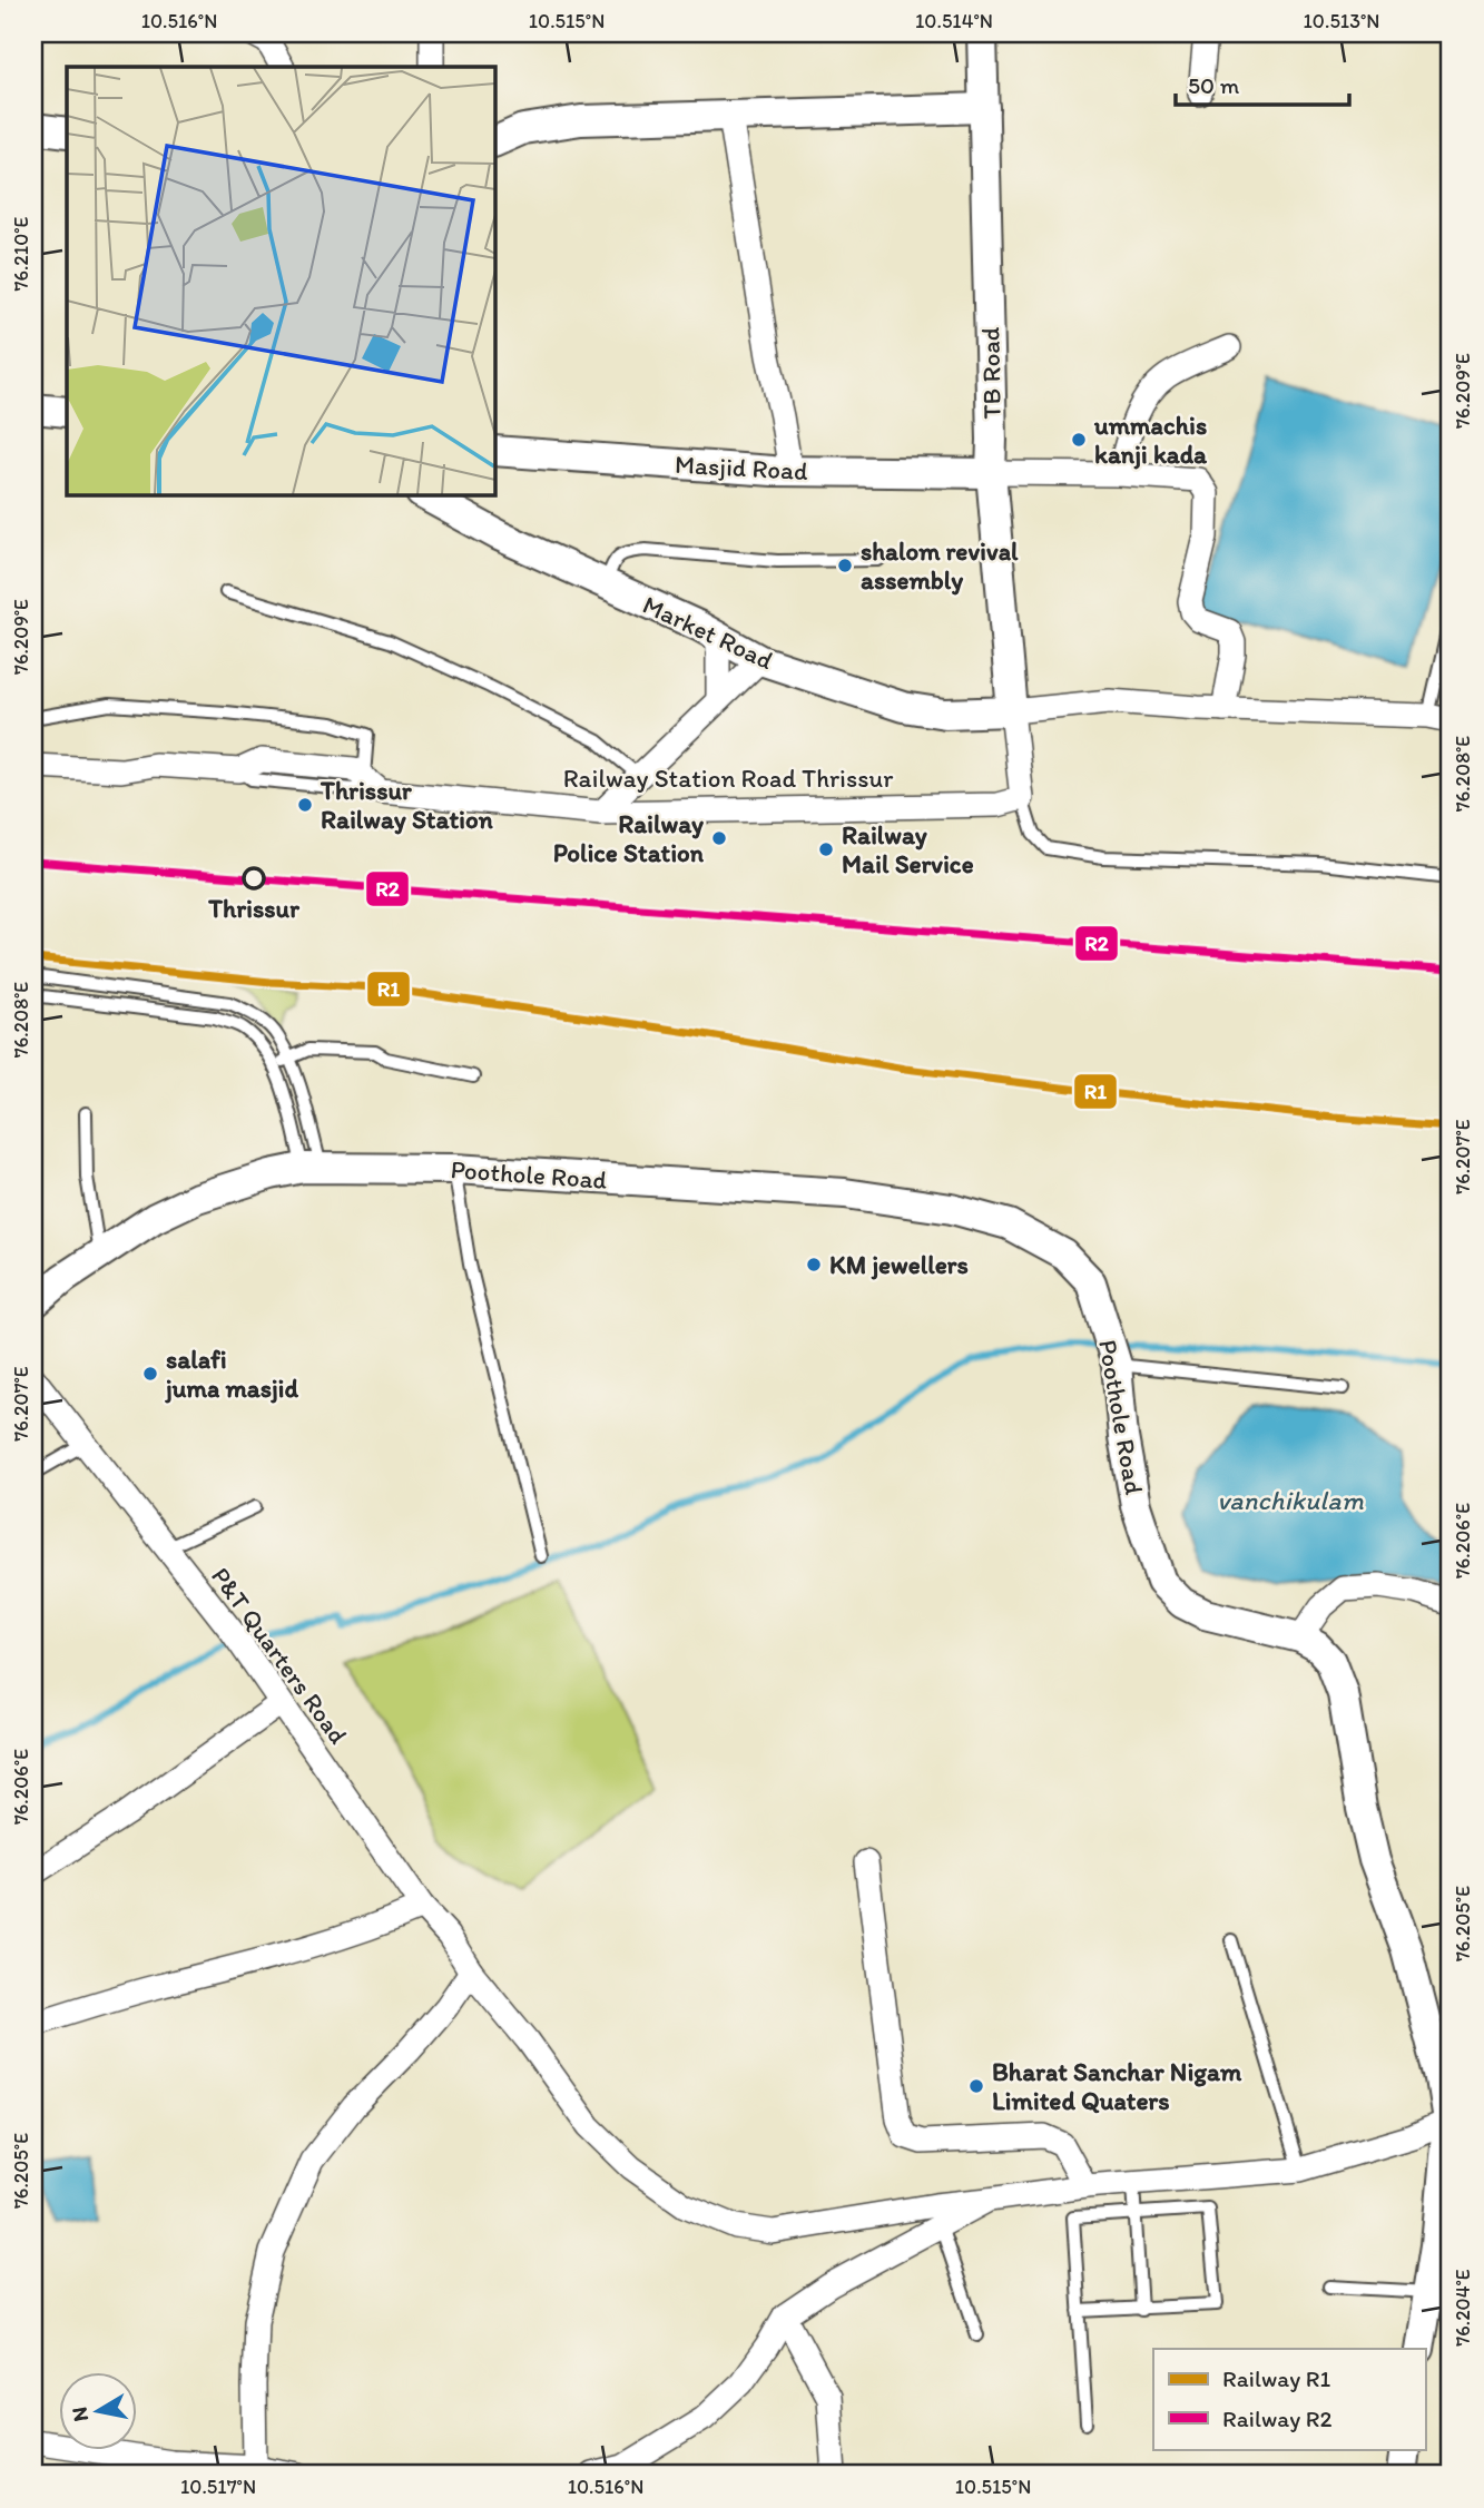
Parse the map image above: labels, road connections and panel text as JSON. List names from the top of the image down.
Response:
{
  "streets": {
    "street": [
      "TB Road",
      "Masjid Road",
      "Market Road",
      "Railway Station Road Thrissur",
      "Poothole Road",
      "P&T Quarters Road"
    ]
  },
  "crossings": [
    ["TB Road", "Masjid Road"],
    ["TB Road", "Market Road"],
    ["Poothole Road", "P&T Quarters Road"]
  ],
  "water": ["vanchikulam"],
  "places": [
    "ummachis kanji kada",
    "shalom revival assembly",
    "Thrissur Railway Station",
    "Railway Police Station",
    "Railway Mail Service",
    "Thrissur",
    "KM jewellers",
    "salafi juma masjid",
    "Bharat Sanchar Nigam Limited Quaters"
  ],
  "lines": ["rail line R2", "rail line R1"],
  "legend": ["Railway R1", "Railway R2"],
  "scale_bar": "50 m",
  "north": "left",
  "coordinates": [
    "10.516°N",
    "10.515°N",
    "10.514°N",
    "10.513°N",
    "76.210°E",
    "76.209°E",
    "76.208°E",
    "76.207°E",
    "76.206°E",
    "76.205°E",
    "76.204°E",
    "10.517°N"
  ]
}
